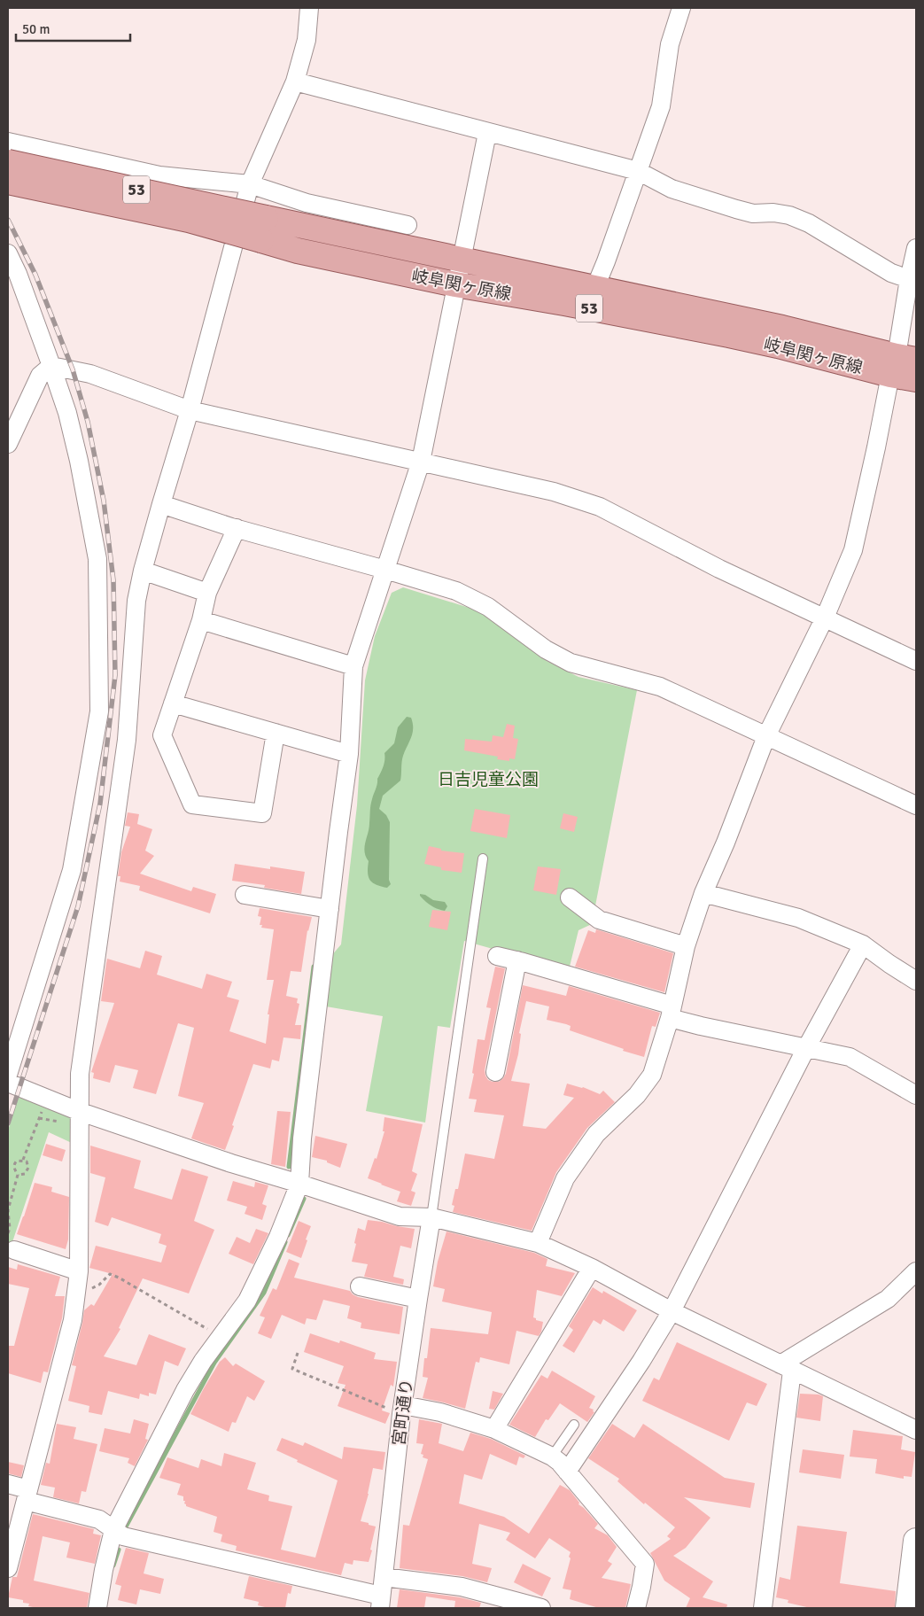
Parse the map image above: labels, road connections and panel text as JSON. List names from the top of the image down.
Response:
{
  "streets": {
    "main road": ["53", "岐阜関ヶ原線"],
    "street": ["宮町通り"]
  },
  "parks": ["日吉児童公園"],
  "scale_bar": "50 m"
}
